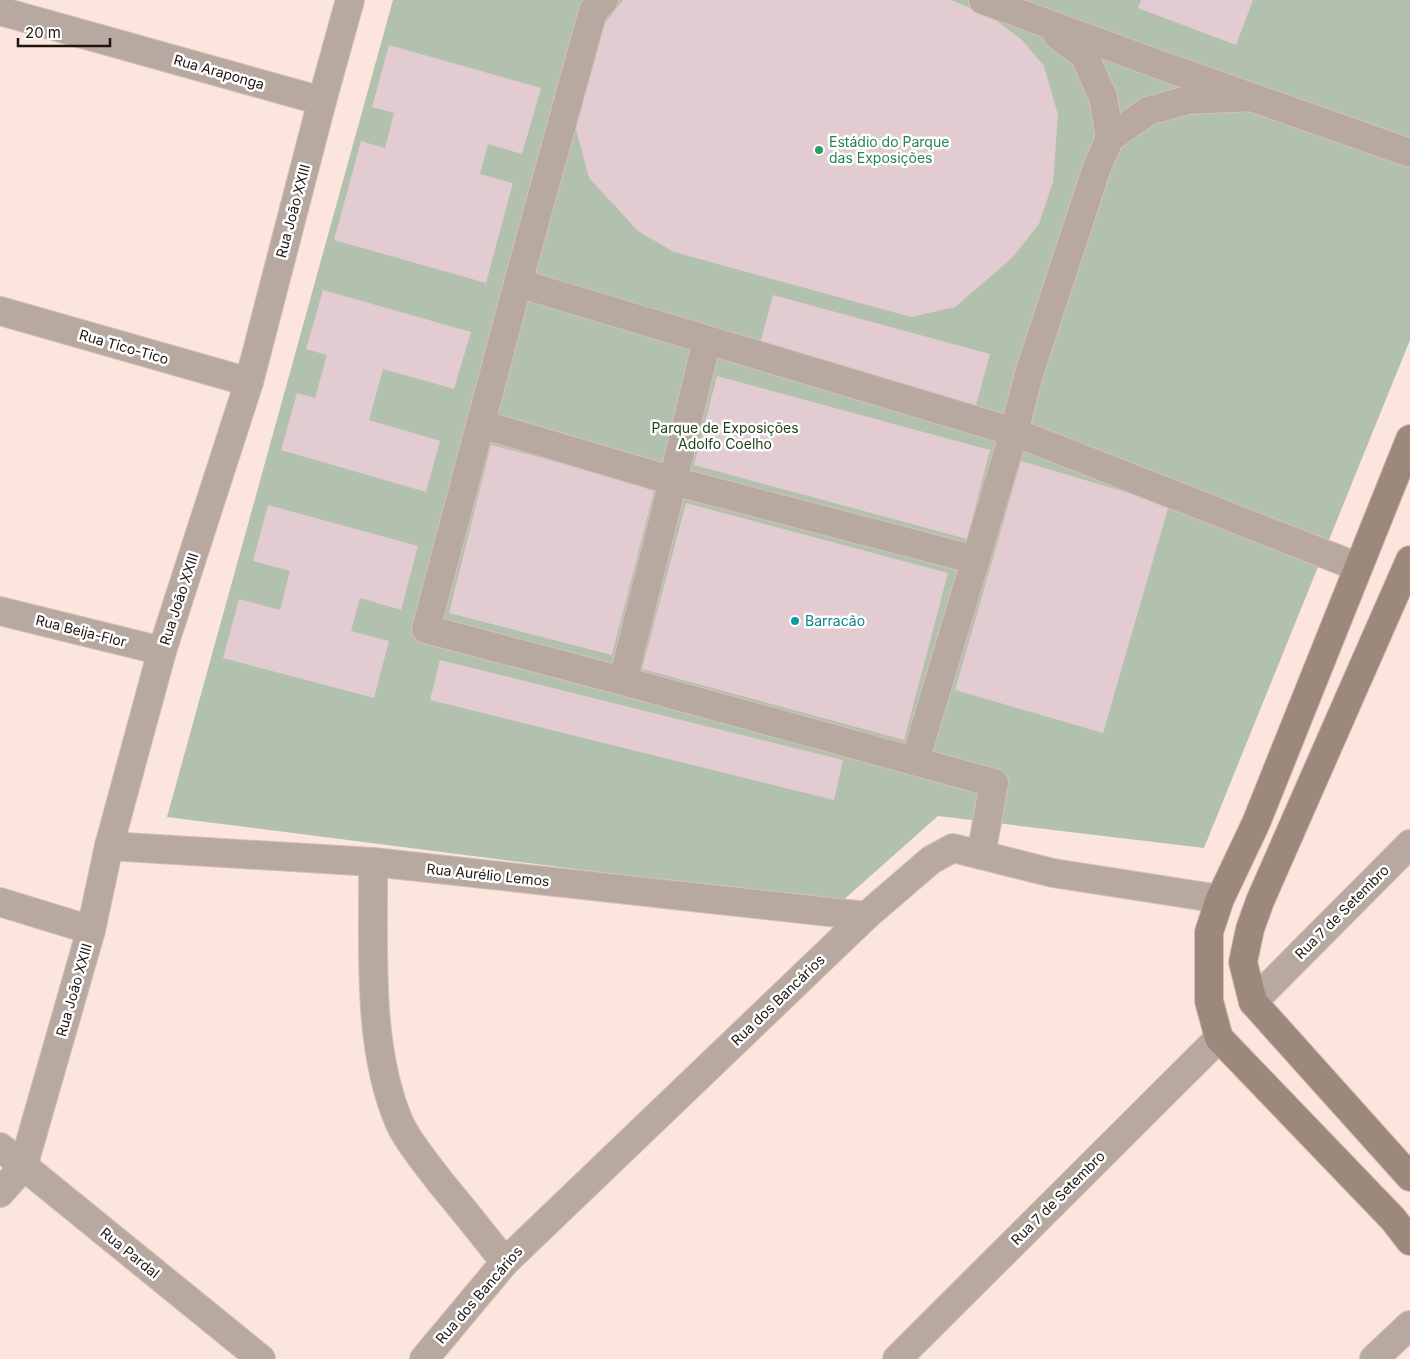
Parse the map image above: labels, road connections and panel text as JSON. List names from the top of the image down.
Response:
{
  "streets": {
    "street": [
      "Rua Araponga",
      "Rua João XXIII",
      "Rua Tico-Tico",
      "Rua Beija-Flor",
      "Rua Aurélio Lemos",
      "Rua 7 de Setembro",
      "Rua dos Bancários",
      "Rua Pardal"
    ]
  },
  "crossings": [
    ["Rua Araponga", "Rua João XXIII"],
    ["Rua João XXIII", "Rua Tico-Tico"],
    ["Rua João XXIII", "Rua Beija-Flor"],
    ["Rua João XXIII", "Rua Aurélio Lemos"],
    ["Rua João XXIII", "Rua Pardal"],
    ["Rua Aurélio Lemos", "Rua dos Bancários"]
  ],
  "parks": ["Parque de Exposições Adolfo Coelho"],
  "places": ["Estádio do Parque das Exposições", "Barracão"],
  "scale_bar": "20 m"
}
